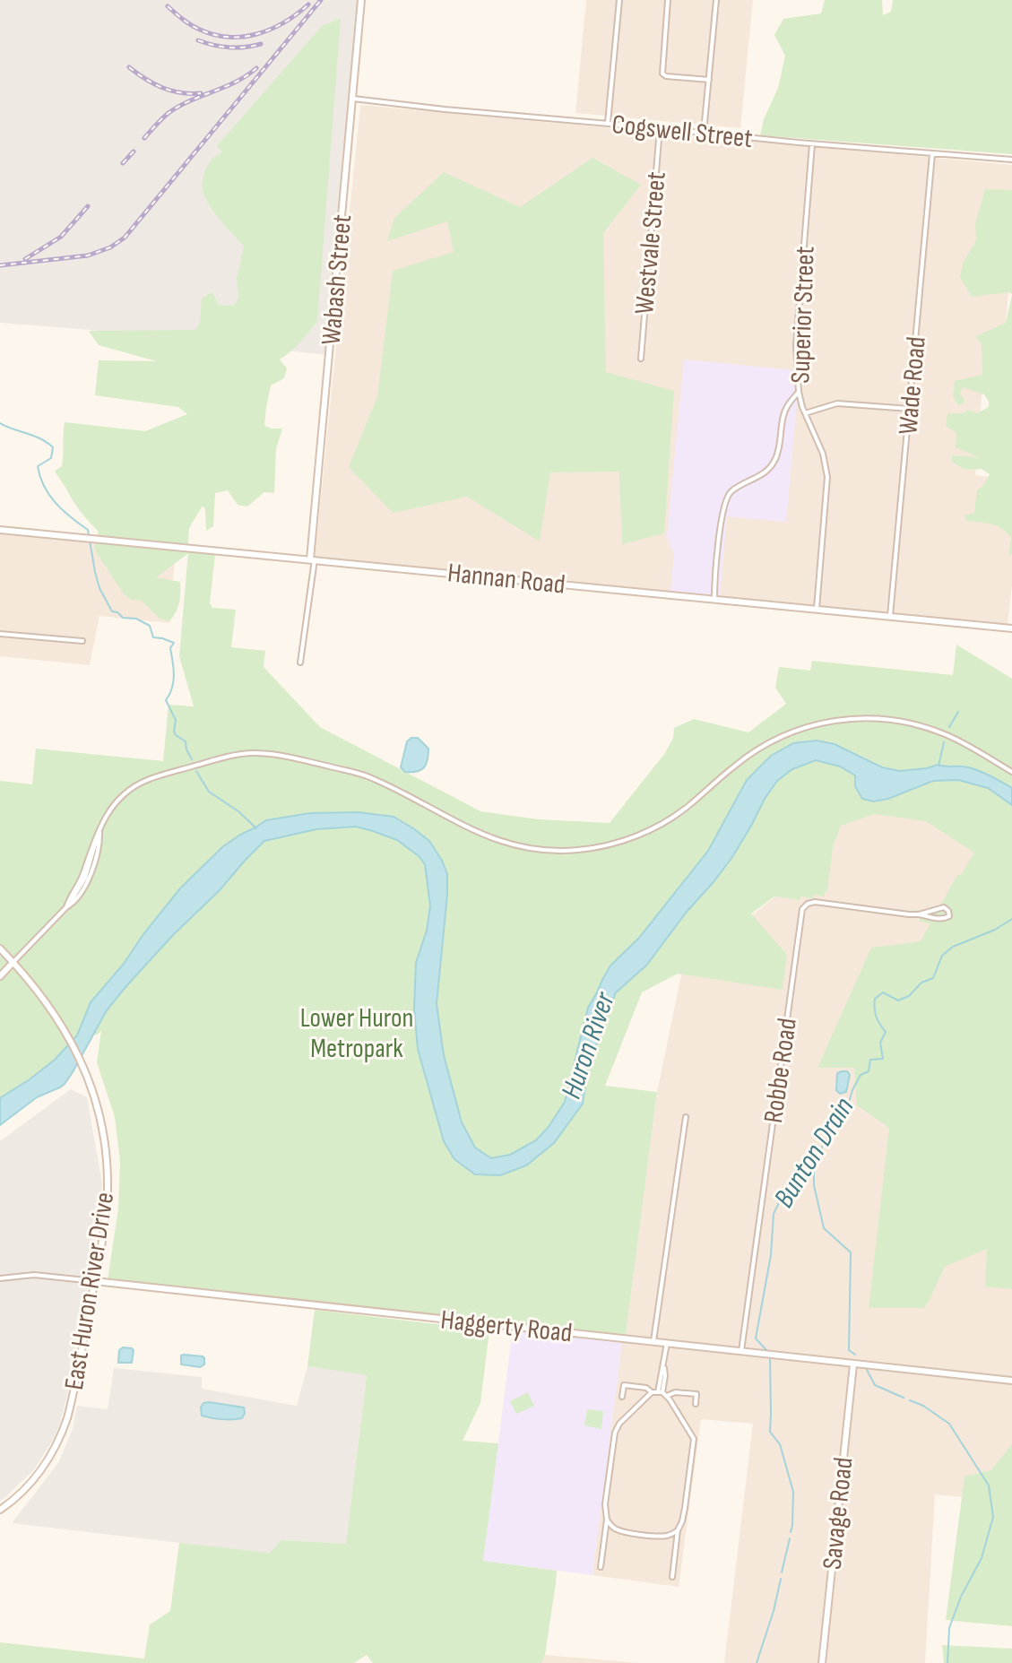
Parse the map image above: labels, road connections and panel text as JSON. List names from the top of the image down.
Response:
{
  "streets": {
    "street": [
      "Cogswell Street",
      "Westvale Street",
      "Wabash Street",
      "Superior Street",
      "Wade Road",
      "Hannan Road",
      "Robbe Road",
      "East Huron River Drive",
      "Haggerty Road",
      "Savage Road"
    ]
  },
  "crossings": [
    ["Cogswell Street", "Westvale Street"],
    ["Cogswell Street", "Wabash Street"],
    ["Cogswell Street", "Superior Street"],
    ["Cogswell Street", "Wade Road"],
    ["Wabash Street", "Hannan Road"],
    ["Superior Street", "Hannan Road"],
    ["Wade Road", "Hannan Road"],
    ["Robbe Road", "Haggerty Road"],
    ["East Huron River Drive", "Haggerty Road"],
    ["Haggerty Road", "Savage Road"]
  ],
  "water": ["Huron River", "Bunton Drain"],
  "parks": ["Lower Huron Metropark"]
}
